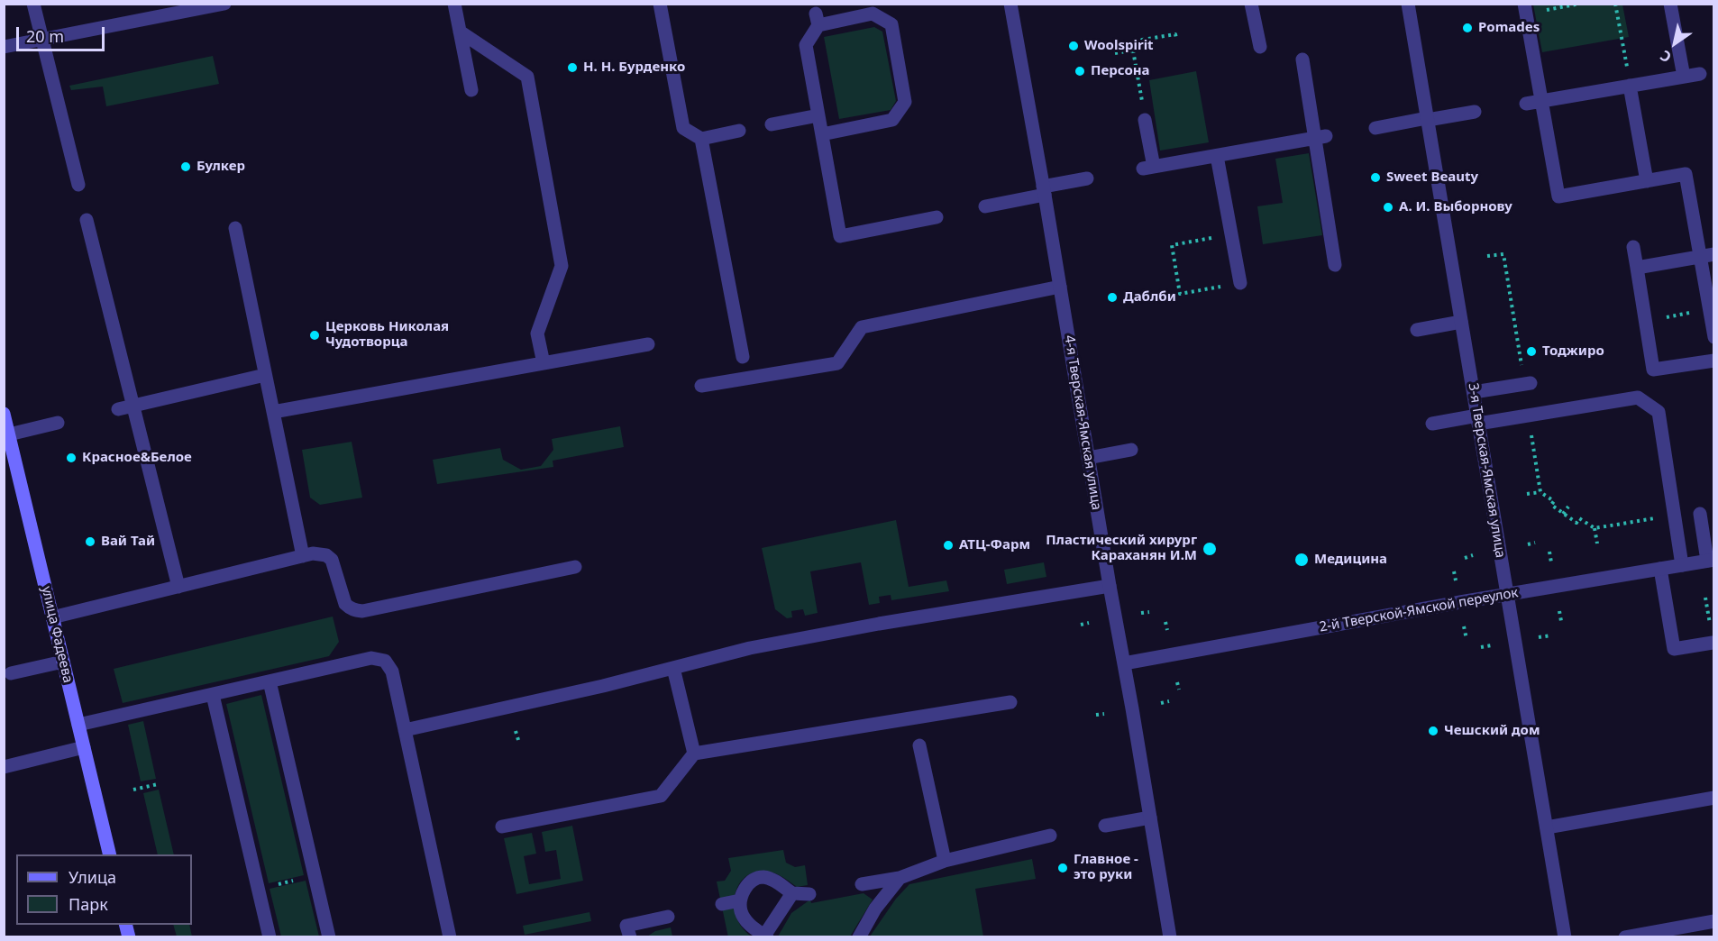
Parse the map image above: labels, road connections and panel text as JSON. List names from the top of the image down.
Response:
{
  "streets": {
    "street": [
      "4-я Тверская-Ямская улица",
      "3-я Тверская-Ямская улица",
      "2-й Тверской-Ямской переулок",
      "улица Фадеева"
    ]
  },
  "crossings": [
    ["4-я Тверская-Ямская улица", "2-й Тверской-Ямской переулок"],
    ["3-я Тверская-Ямская улица", "2-й Тверской-Ямской переулок"]
  ],
  "places": [
    "Pomades",
    "Woolspirit",
    "Н. Н. Бурденко",
    "Персона",
    "Булкер",
    "Sweet Beauty",
    "А. И. Выборнову",
    "Даблби",
    "Церковь Николая Чудотворца",
    "Тоджиро",
    "Красное&Белое",
    "Вай Тай",
    "АТЦ-Фарм",
    "Пластический хирург Караханян И.М",
    "Медицина",
    "Чешский дом",
    "Главное - это руки"
  ],
  "legend": ["Улица", "Парк"],
  "scale_bar": "20 m",
  "north": "bottom left"
}
